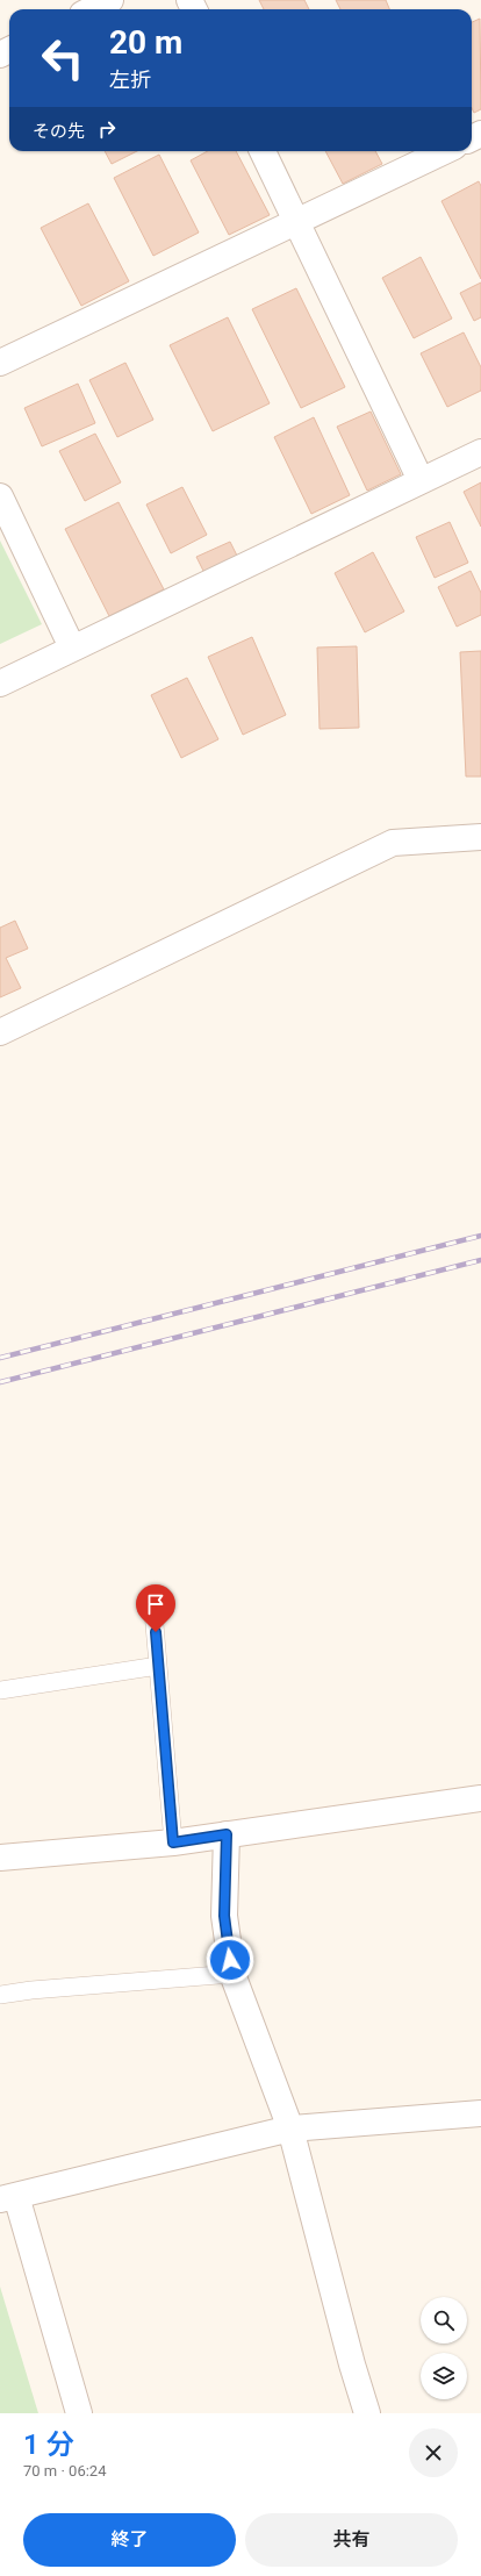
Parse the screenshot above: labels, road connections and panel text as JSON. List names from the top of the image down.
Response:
{
  "page": {
    "turn": ["20 m", "左折"],
    "then": "その先",
    "heading": ["1 分", "70 m · 06:24"],
    "buttons": ["終了", "共有"]
  }
}
